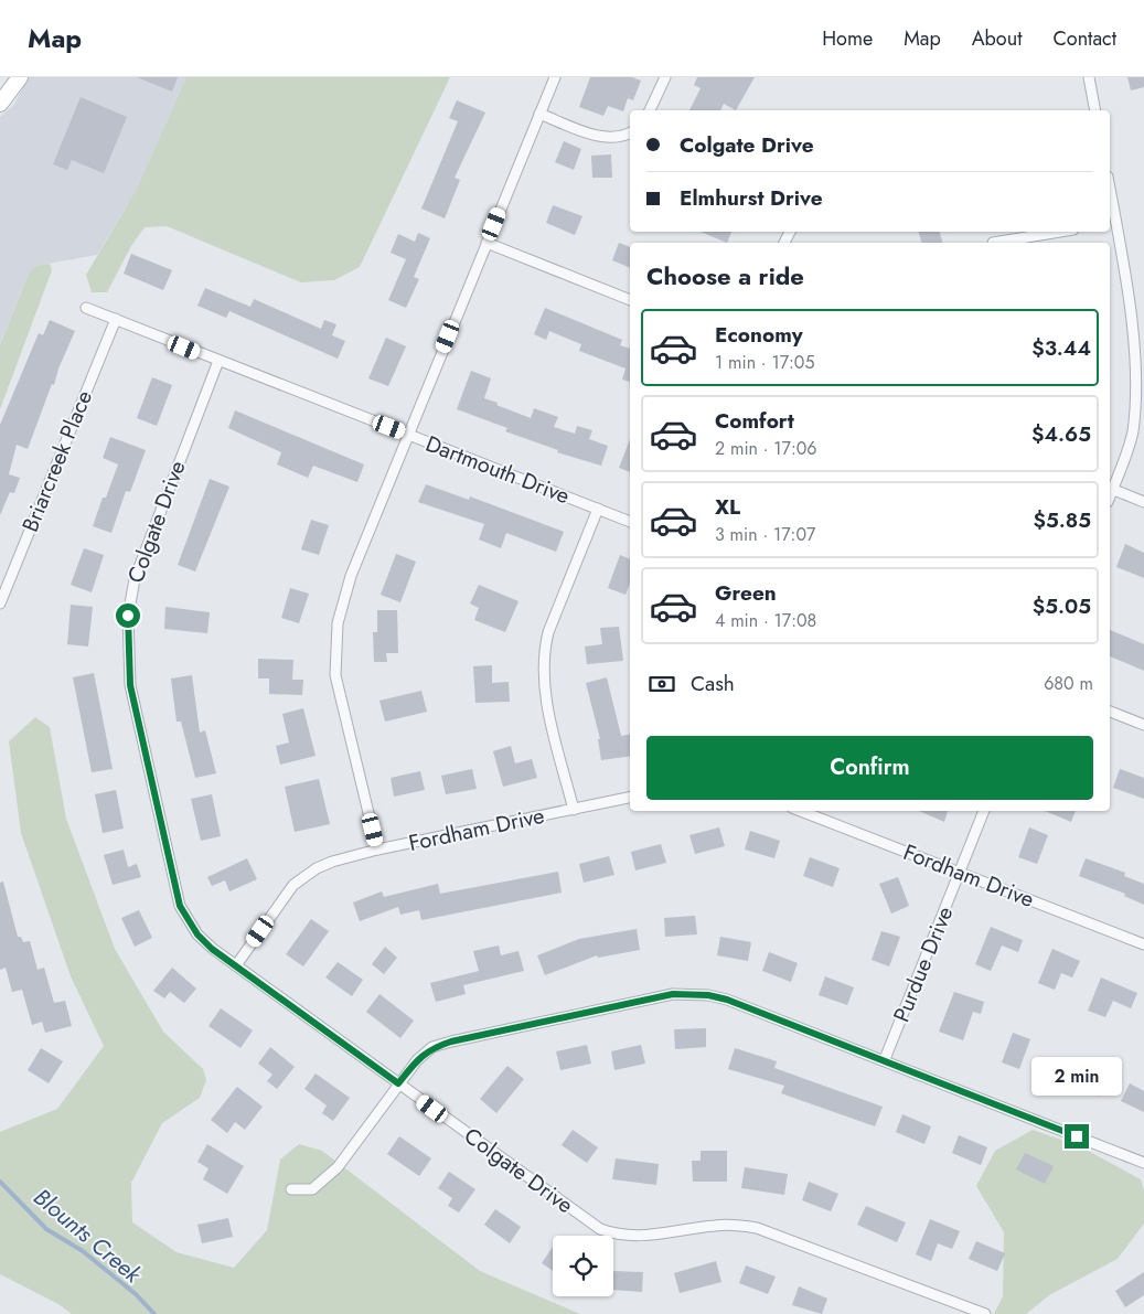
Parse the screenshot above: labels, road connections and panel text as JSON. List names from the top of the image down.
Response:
{
  "streets": {
    "street": [
      "Briarcreek Place",
      "Dartmouth Drive",
      "Colgate Drive",
      "Fordham Drive",
      "Purdue Drive"
    ]
  },
  "crossings": [
    ["Briarcreek Place", "Dartmouth Drive"],
    ["Dartmouth Drive", "Colgate Drive"],
    ["Colgate Drive", "Fordham Drive"],
    ["Fordham Drive", "Purdue Drive"]
  ],
  "water": ["Blounts Creek"],
  "page": {
    "header": "Map",
    "nav": [
      "Home",
      "Map",
      "About",
      "Contact"
    ],
    "banner": ["Colgate Drive", "Elmhurst Drive"],
    "heading": "Choose a ride",
    "list": [
      {
        "name": "Economy",
        "note": "1 min · 17:05",
        "value": "$3.44"
      },
      {
        "name": "Comfort",
        "note": "2 min · 17:06",
        "value": "$4.65"
      },
      {
        "name": "XL",
        "note": "3 min · 17:07",
        "value": "$5.85"
      },
      {
        "name": "Green",
        "note": "4 min · 17:08",
        "value": "$5.05"
      }
    ],
    "pay": ["Cash", "680 m"],
    "buttons": "Confirm",
    "bubble": "2 min"
  }
}
